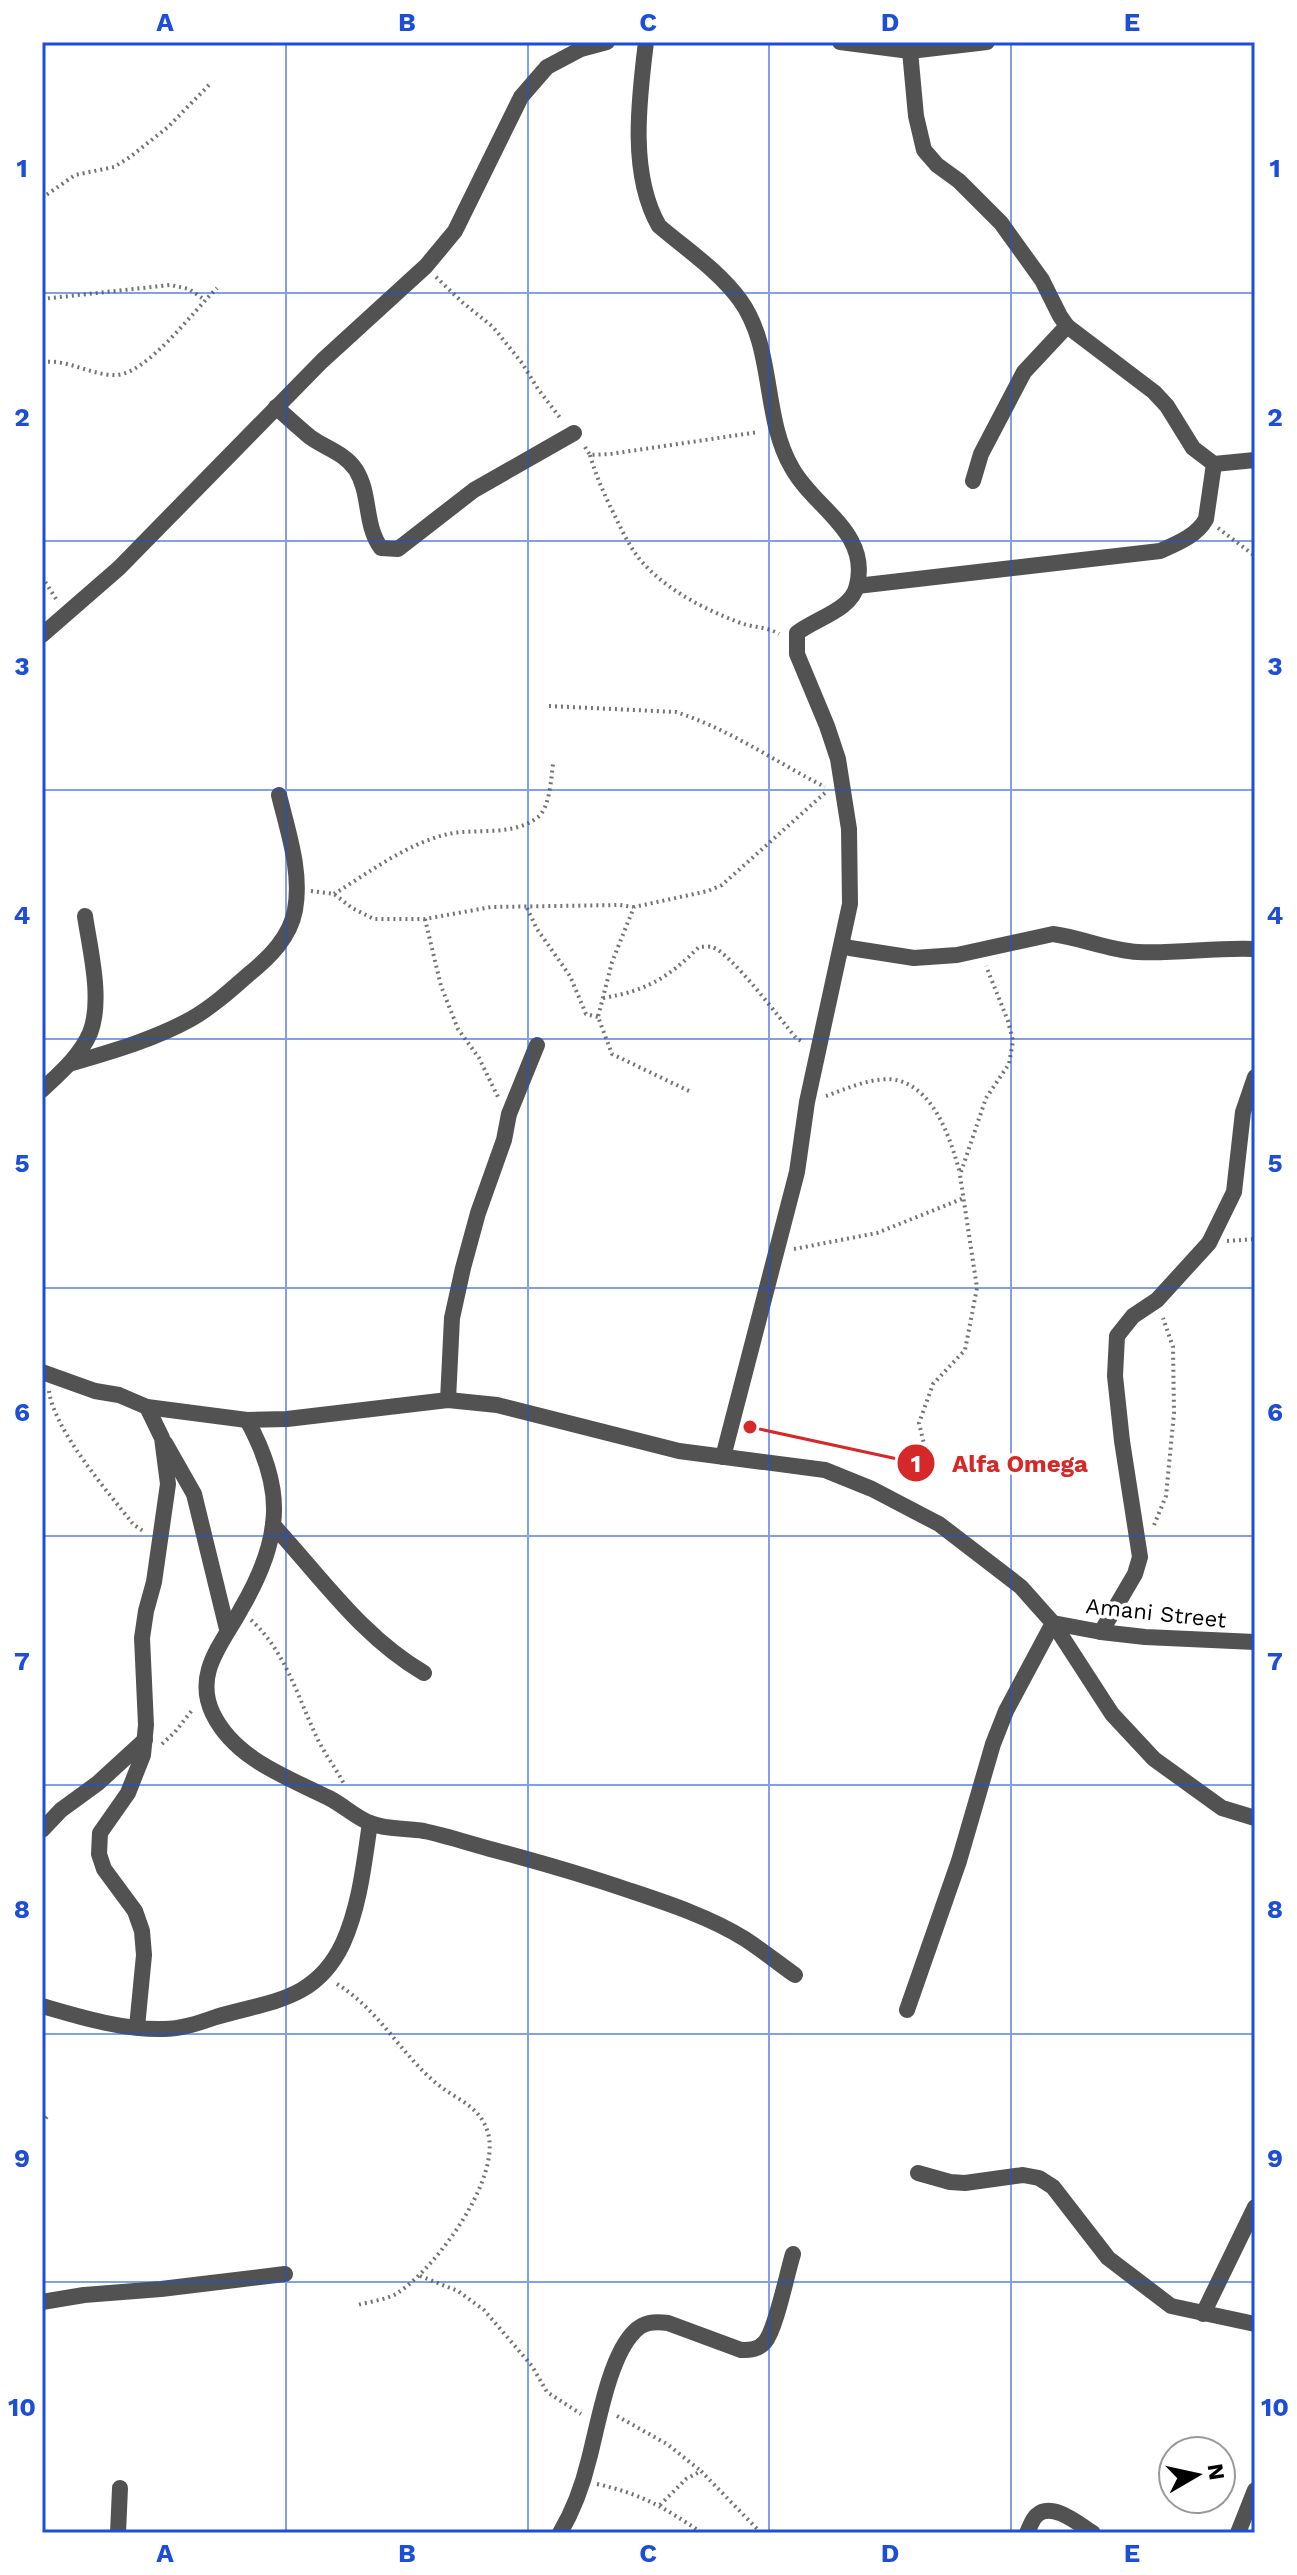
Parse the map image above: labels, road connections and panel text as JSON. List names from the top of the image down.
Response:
{
  "streets": {
    "street": ["Amani Street"]
  },
  "places": ["Alfa Omega"],
  "north": "right",
  "grid": {
    "columns": [
      "A",
      "B",
      "C",
      "D",
      "E"
    ],
    "rows": [
      "1",
      "2",
      "3",
      "4",
      "5",
      "6",
      "7",
      "8",
      "9",
      "10"
    ]
  }
}
